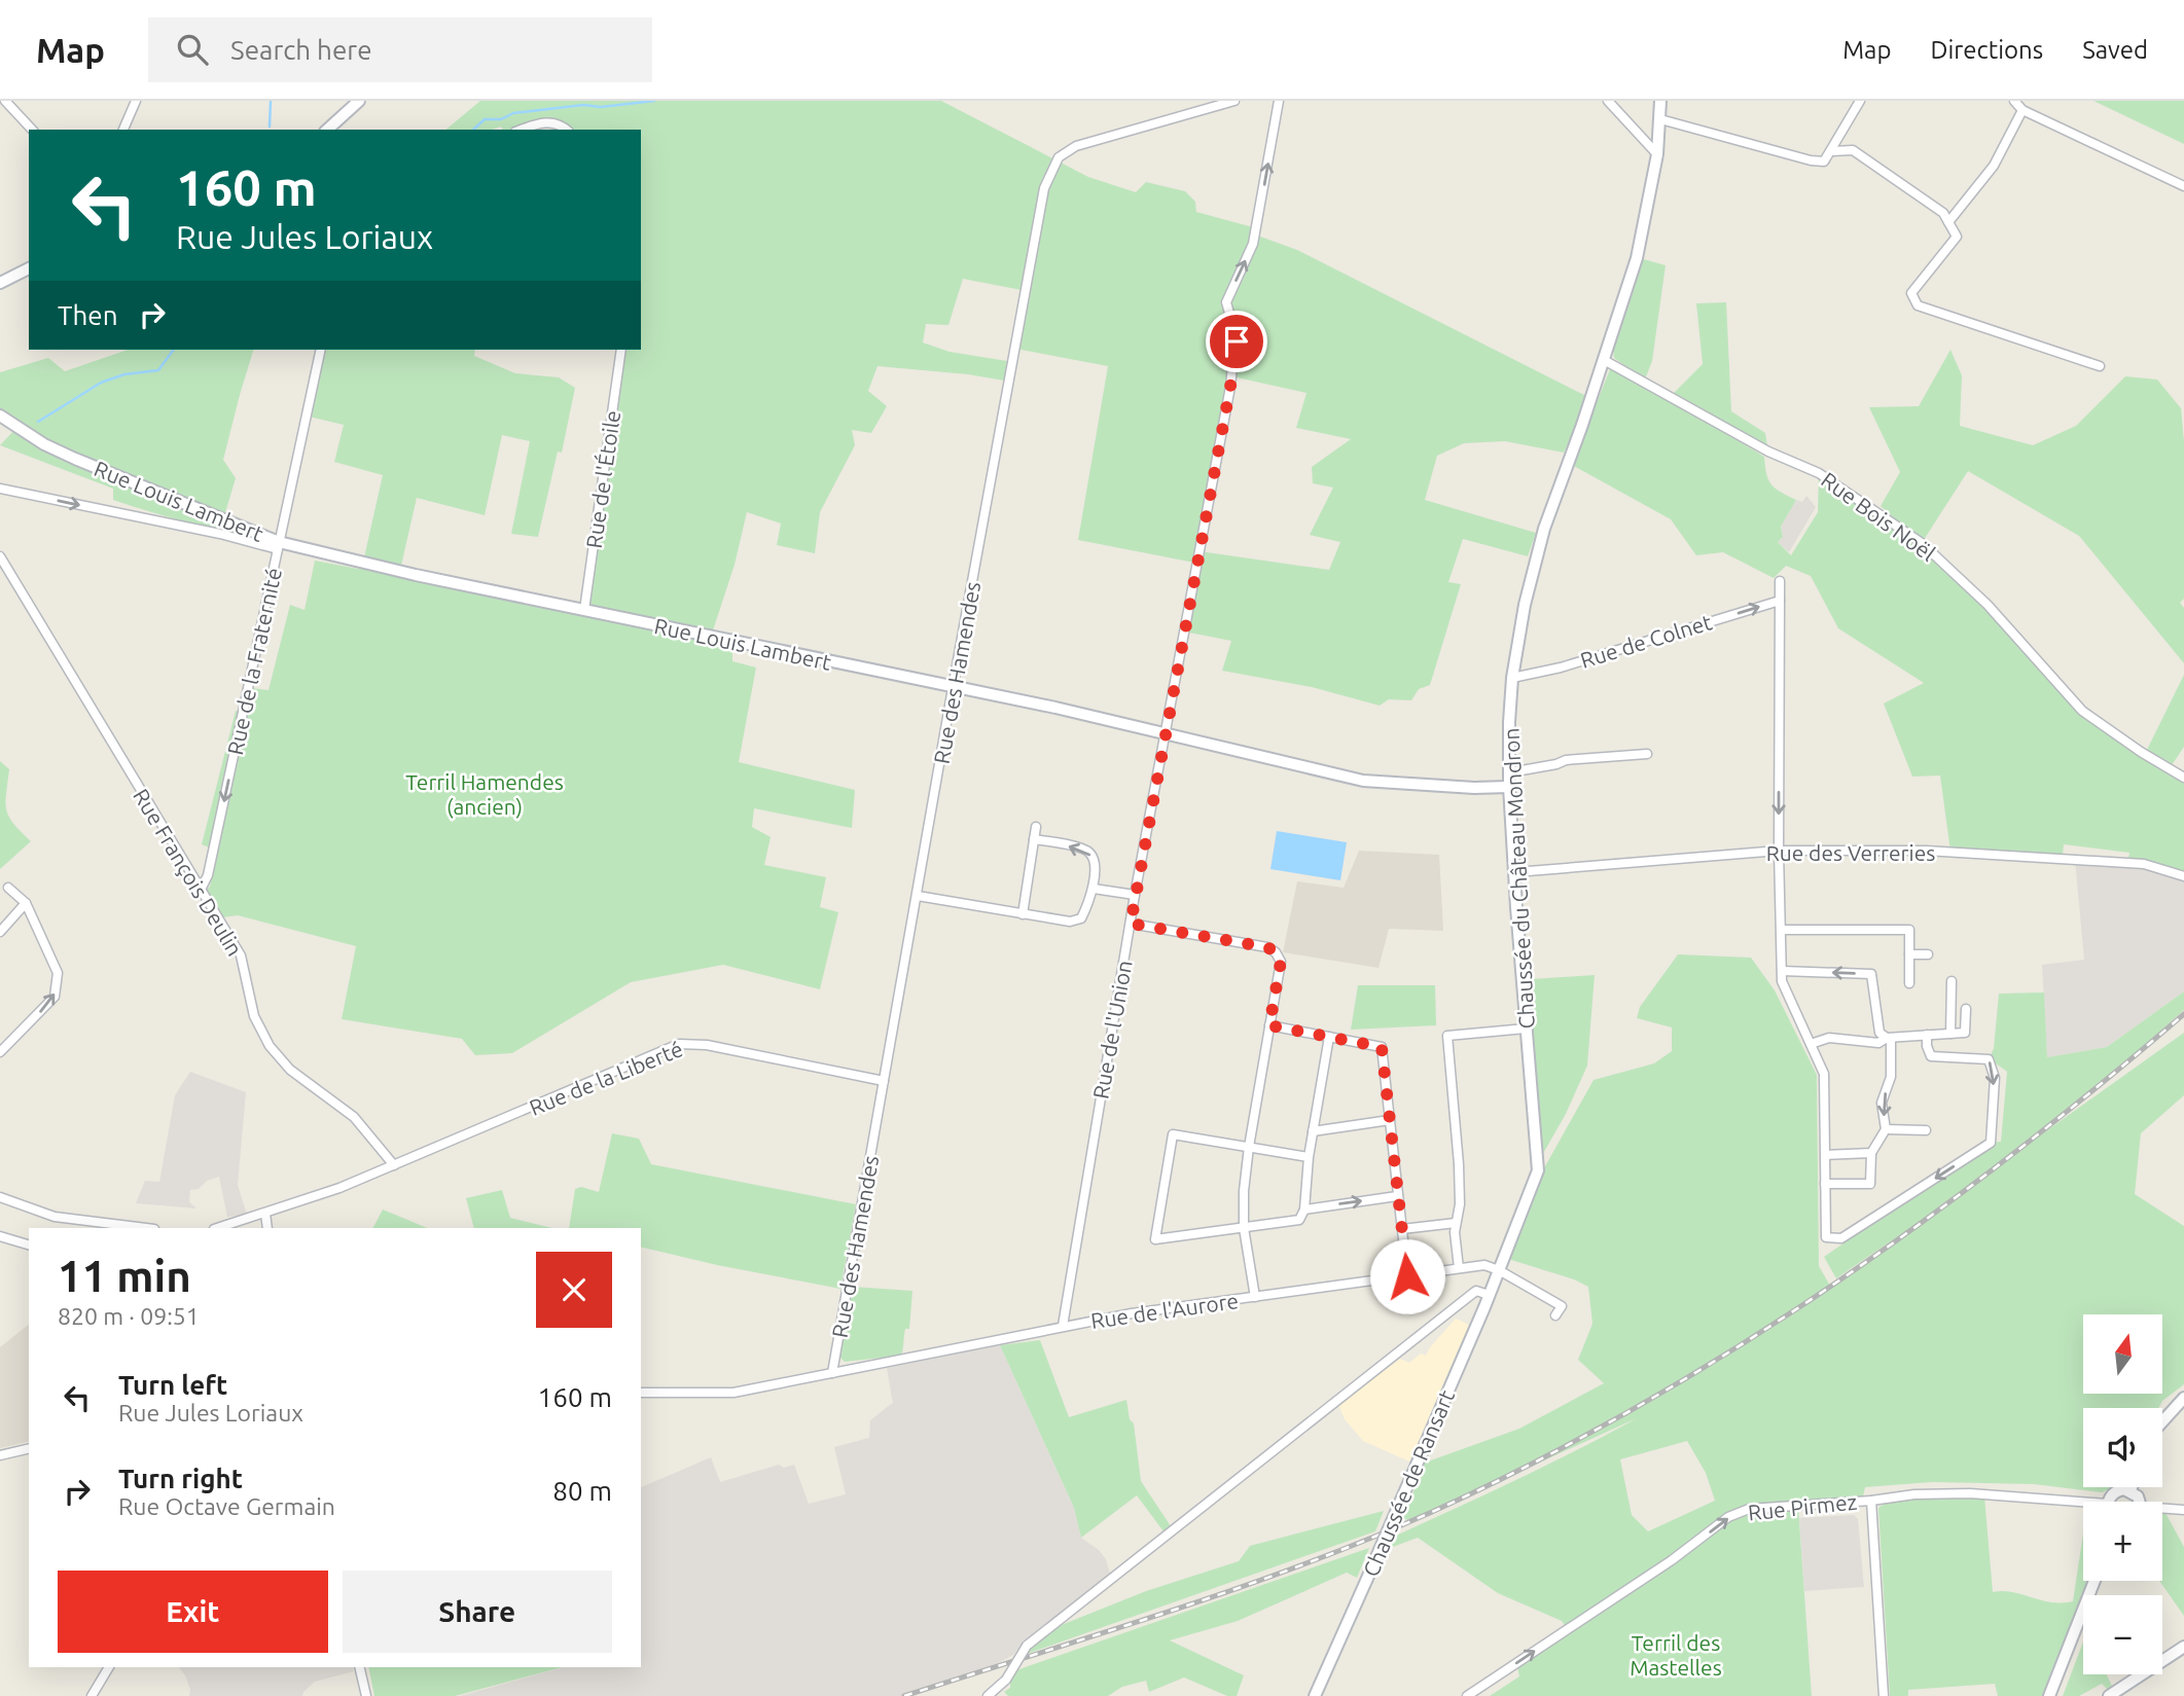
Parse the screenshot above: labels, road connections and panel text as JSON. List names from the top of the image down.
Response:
{
  "streets": {
    "main road": ["Rue Louis Lambert", "Chaussée du Château Mondron", "Chaussée de Ransart"],
    "street": [
      "Rue de l'Étoile",
      "Rue Bois Noël",
      "Rue de Colnet",
      "Rue de la Fraternité",
      "Rue des Hamendes",
      "Rue des Verreries",
      "Rue François Deulin",
      "Rue de l'Union",
      "Rue de la Liberté",
      "Rue de l'Aurore",
      "Rue Pirmez"
    ]
  },
  "crossings": [
    ["Rue de l'Étoile", "Rue Louis Lambert"],
    ["Rue Louis Lambert", "Rue de la Fraternité"],
    ["Rue Louis Lambert", "Rue des Hamendes"],
    ["Rue Louis Lambert", "Chaussée du Château Mondron"],
    ["Rue Louis Lambert", "Rue de l'Union"],
    ["Rue Bois Noël", "Chaussée du Château Mondron"],
    ["Rue de Colnet", "Chaussée du Château Mondron"],
    ["Rue de la Fraternité", "Rue François Deulin"],
    ["Rue des Hamendes", "Rue de la Liberté"],
    ["Rue des Hamendes", "Rue de l'Aurore"],
    ["Rue des Verreries", "Chaussée du Château Mondron"],
    ["Rue François Deulin", "Rue de la Liberté"],
    ["Chaussée du Château Mondron", "Rue de l'Aurore"],
    ["Chaussée du Château Mondron", "Chaussée de Ransart"],
    ["Rue de l'Union", "Rue de l'Aurore"],
    ["Rue de l'Aurore", "Chaussée de Ransart"]
  ],
  "one_way": [
    "Rue de Colnet",
    "Rue de la Fraternité",
    "Rue de l'Union",
    "Rue Pirmez"
  ],
  "parks": ["Terril Hamendes (ancien)", "Terril des Mastelles"],
  "north": "top",
  "page": {
    "header": "Map",
    "search": "Search here",
    "nav": ["Map", "Directions", "Saved"],
    "turn": ["160 m", "Rue Jules Loriaux"],
    "then": "Then",
    "heading": ["11 min", "820 m · 09:51"],
    "map_buttons": ["+", "−"],
    "list": [
      {
        "name": "Turn left",
        "note": "Rue Jules Loriaux",
        "value": "160 m"
      },
      {
        "name": "Turn right",
        "note": "Rue Octave Germain",
        "value": "80 m"
      }
    ],
    "buttons": ["Exit", "Share"]
  }
}
